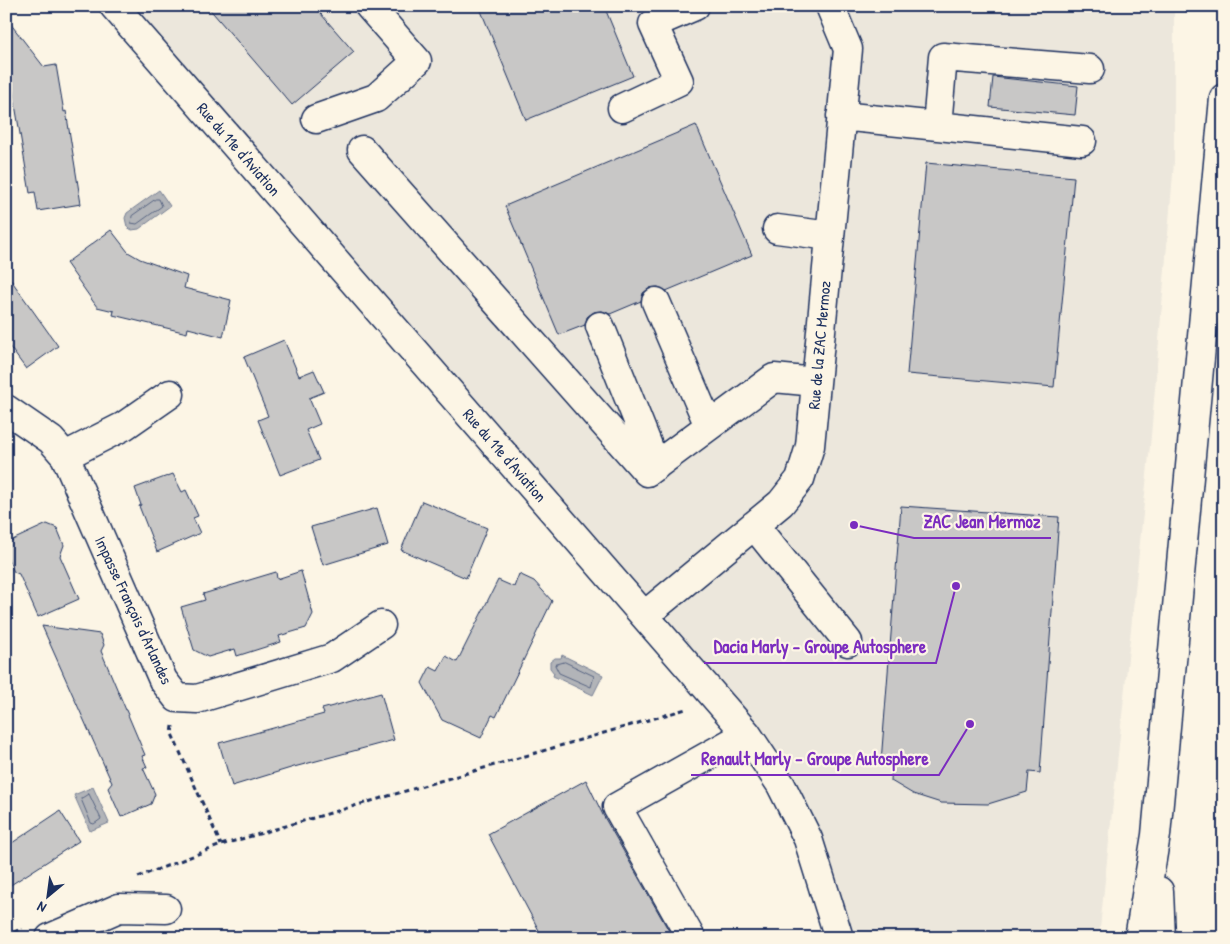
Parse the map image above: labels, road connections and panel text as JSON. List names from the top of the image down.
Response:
{
  "streets": {
    "street": ["Rue du 11e d'Aviation", "Rue de la ZAC Mermoz", "Impasse François d'Arlandes"]
  },
  "crossings": [
    ["Rue du 11e d'Aviation", "Rue de la ZAC Mermoz"]
  ],
  "places": ["ZAC Jean Mermoz", "Dacia Marly - Groupe Autosphere", "Renault Marly - Groupe Autosphere"],
  "north": "bottom left"
}
